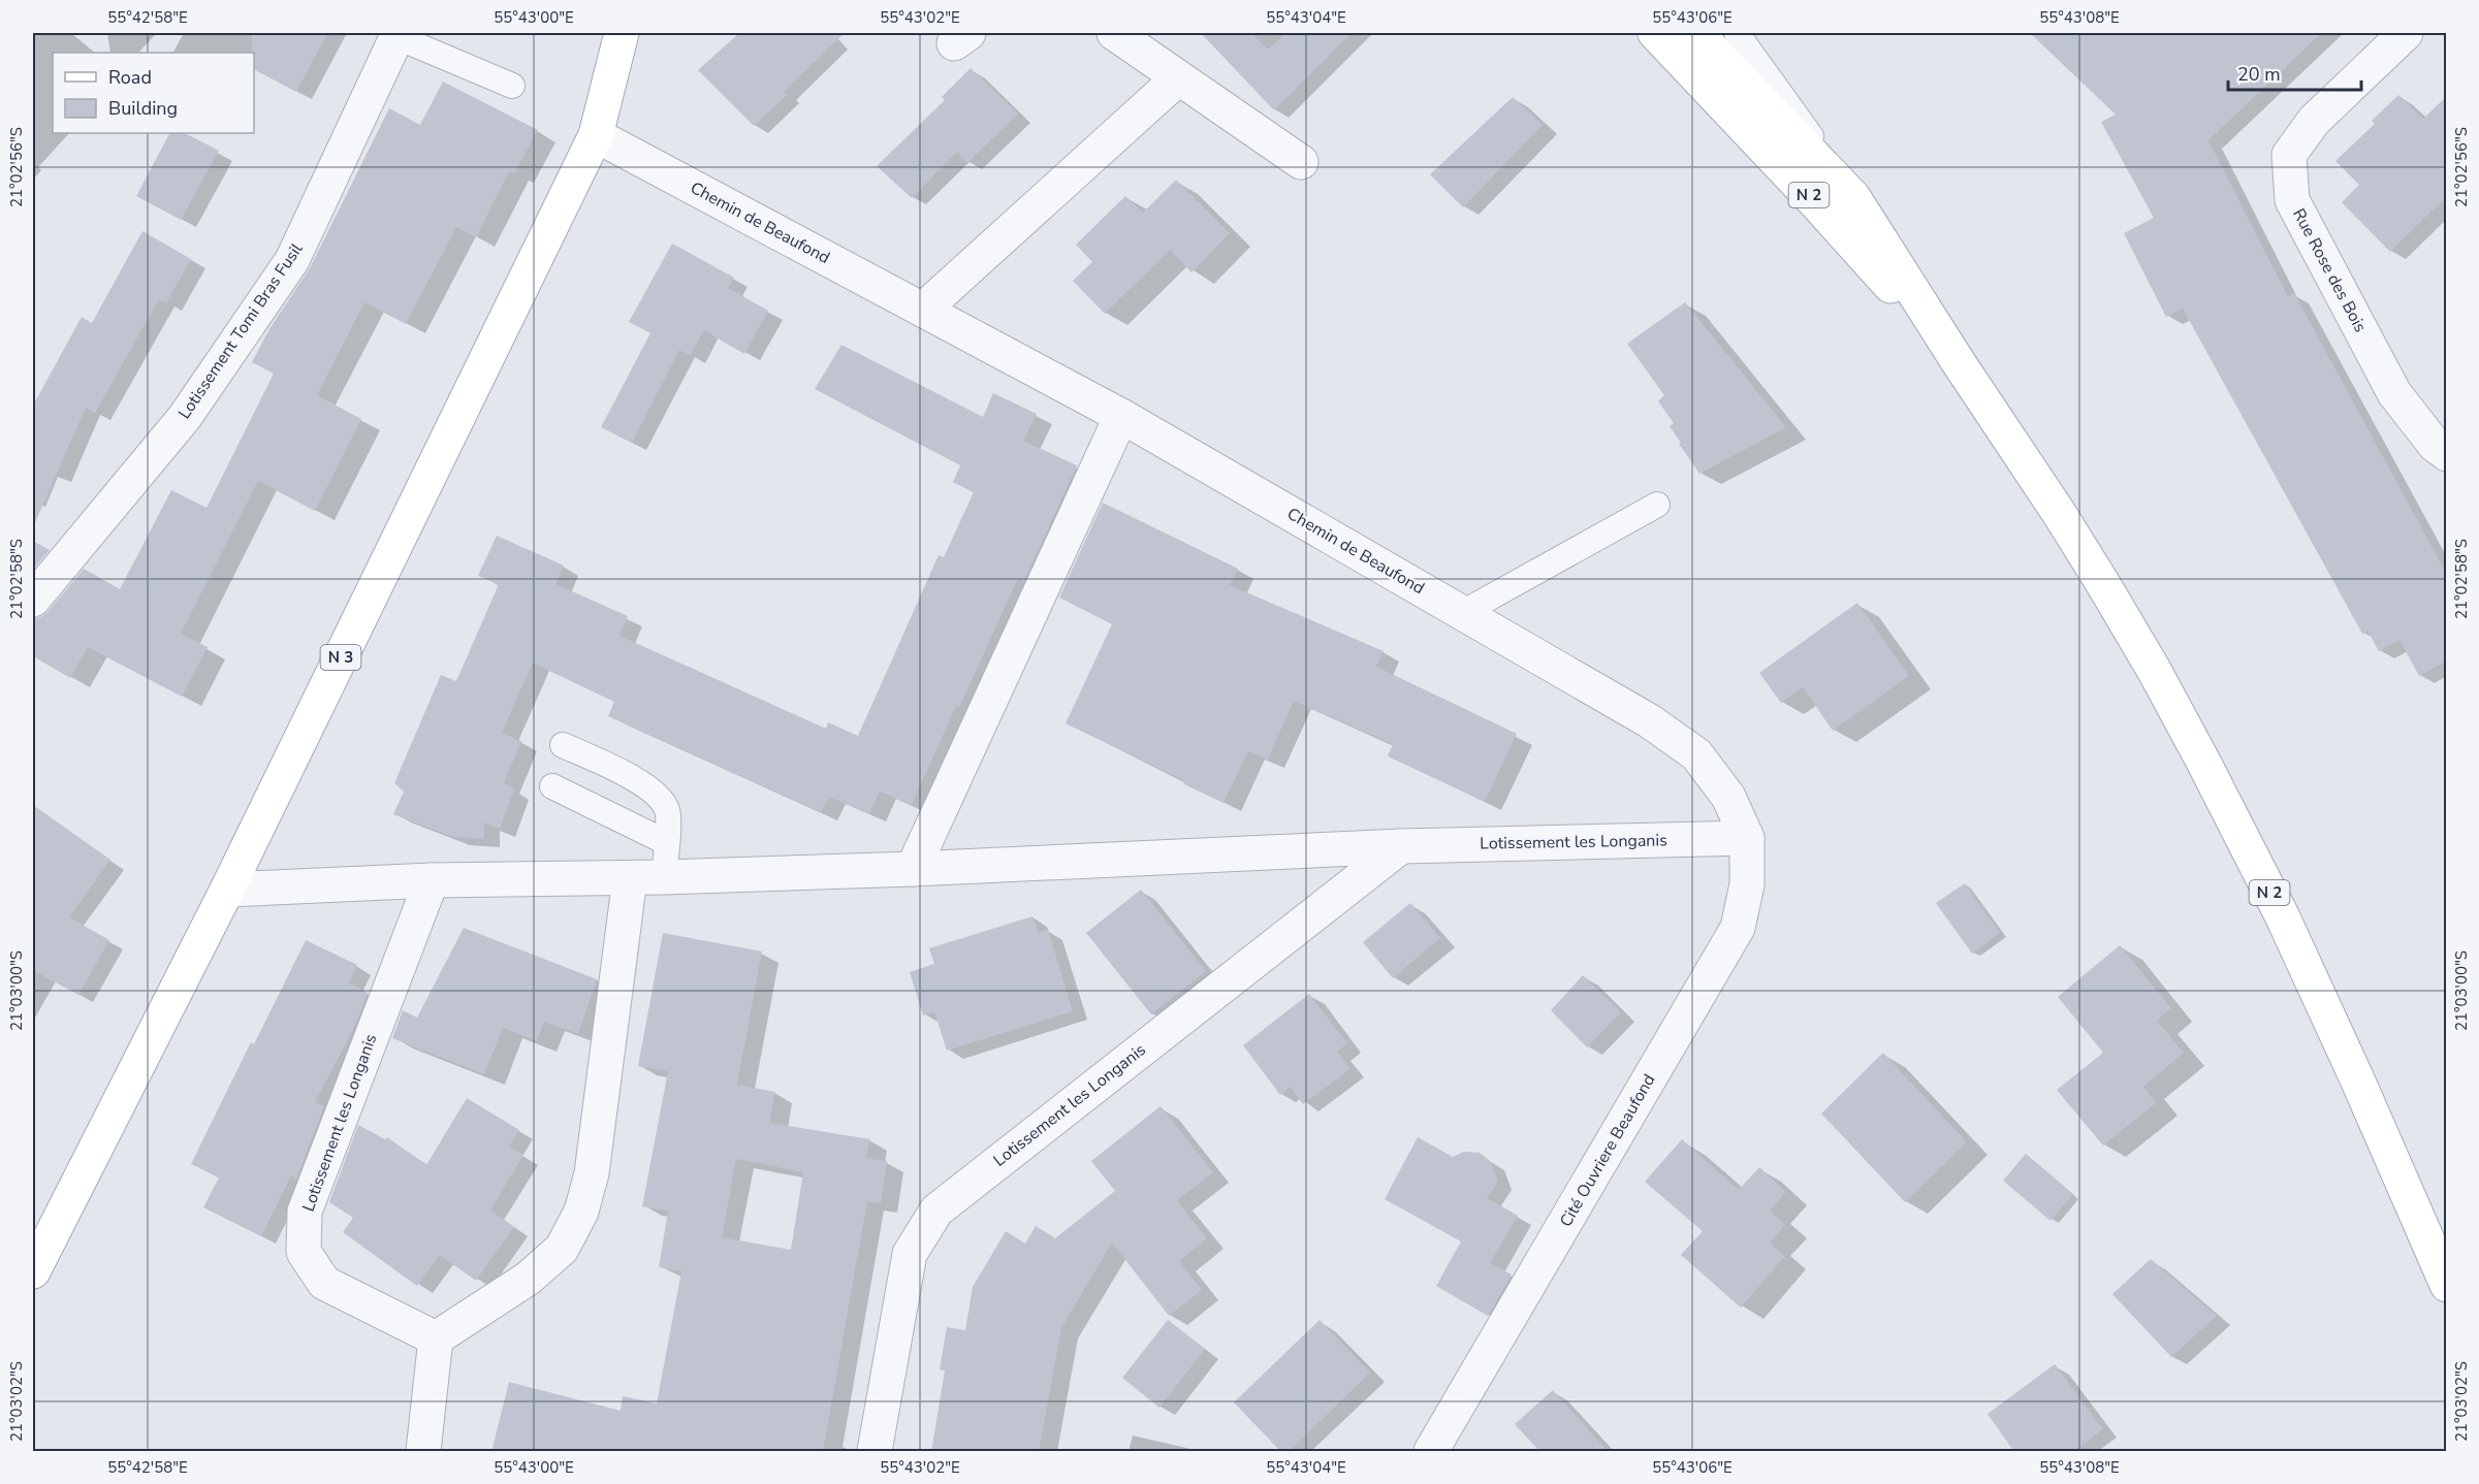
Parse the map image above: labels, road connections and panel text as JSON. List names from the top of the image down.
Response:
{
  "streets": {
    "main road": ["N 2", "N 3"],
    "street": [
      "Chemin de Beaufond",
      "Rue Rose des Bois",
      "Lotissement Tomi Bras Fusil",
      "Lotissement les Longanis",
      "Cité Ouvriere Beaufond"
    ]
  },
  "crossings": [
    ["Chemin de Beaufond", "N 3"],
    ["Chemin de Beaufond", "Lotissement les Longanis"],
    ["Chemin de Beaufond", "Cité Ouvriere Beaufond"],
    ["N 3", "Lotissement les Longanis"],
    ["Lotissement les Longanis", "Cité Ouvriere Beaufond"]
  ],
  "legend": ["Road", "Building"],
  "scale_bar": "20 m",
  "coordinates": [
    "55°42'58\"E",
    "55°43'00\"E",
    "55°43'02\"E",
    "55°43'04\"E",
    "55°43'06\"E",
    "55°43'08\"E",
    "21°02'56\"S",
    "21°02'58\"S",
    "21°03'00\"S",
    "21°03'02\"S"
  ]
}
